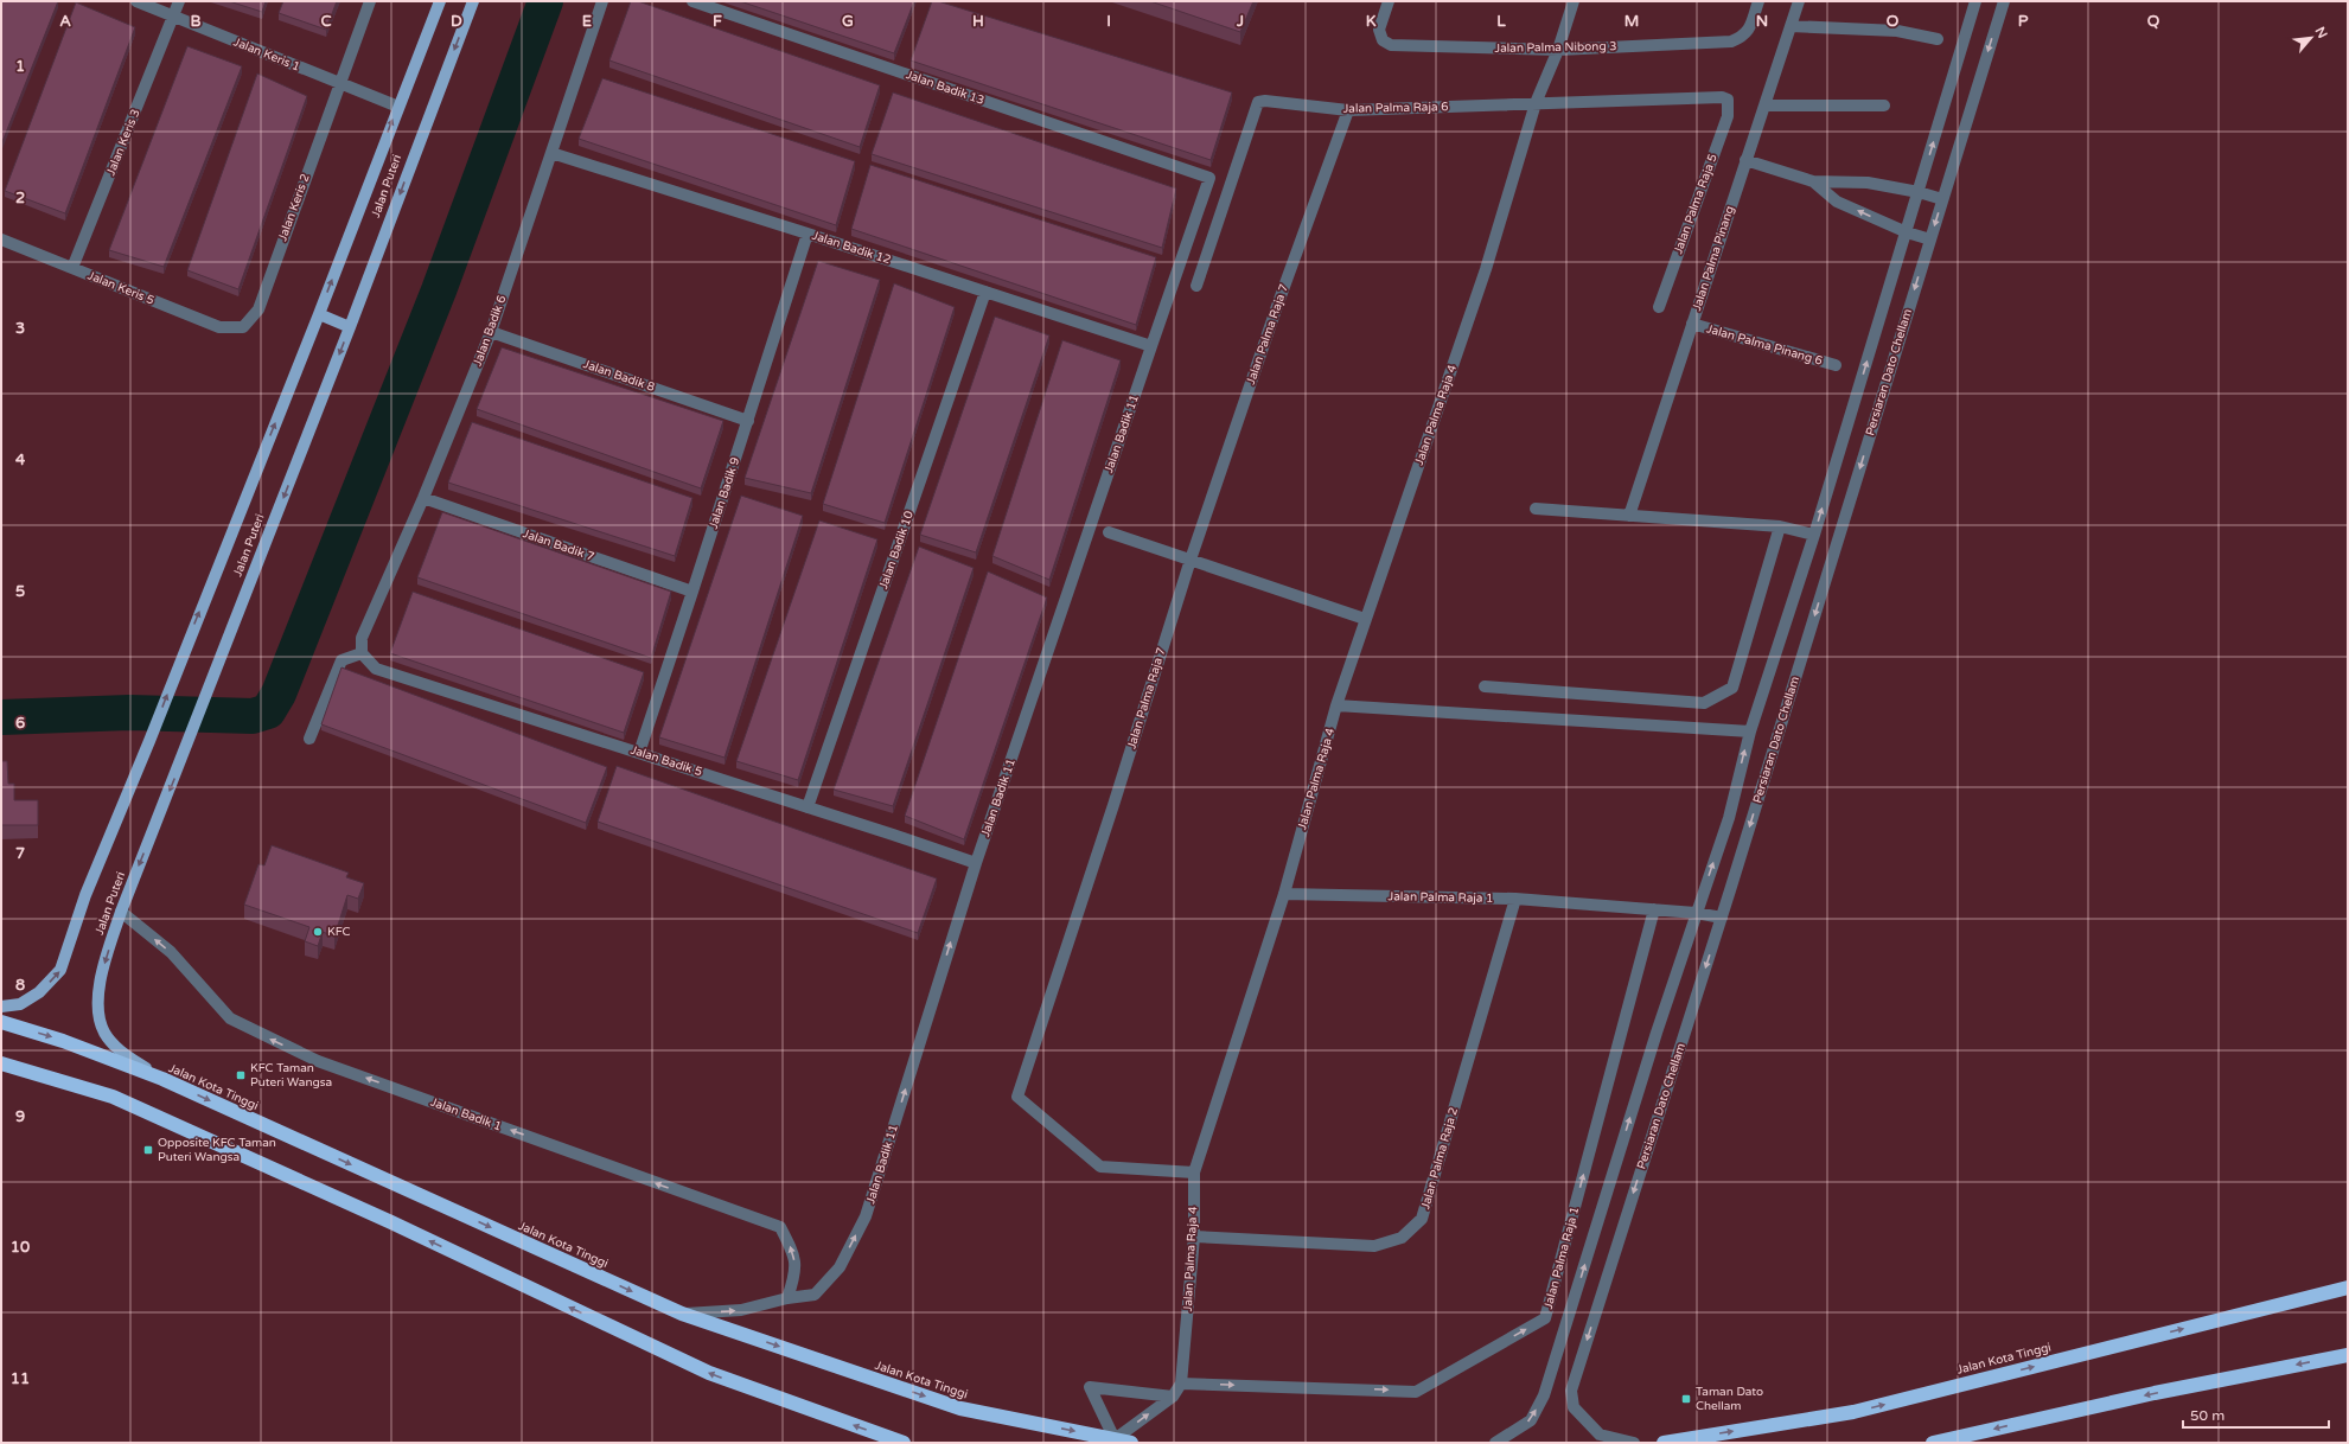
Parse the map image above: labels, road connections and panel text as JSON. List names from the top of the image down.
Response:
{
  "streets": {
    "highway": ["Jalan Kota Tinggi"],
    "main road": ["Jalan Puteri"],
    "street": [
      "Jalan Palma Nibong 3",
      "Jalan Keris 1",
      "Jalan Badik 13",
      "Jalan Palma Raja 6",
      "Jalan Keris 3",
      "Jalan Palma Raja 5",
      "Jalan Keris 2",
      "Jalan Badik 12",
      "Jalan Palma Pinang",
      "Jalan Keris 5",
      "Jalan Badik 6",
      "Jalan Palma Raja 7",
      "Jalan Palma Pinang 6",
      "Persiaran Dato Chellam",
      "Jalan Badik 8",
      "Jalan Palma Raja 4",
      "Jalan Badik 11",
      "Jalan Badik 9",
      "Jalan Badik 7",
      "Jalan Badik 10",
      "Jalan Badik 5",
      "Jalan Palma Raja 1",
      "Jalan Badik 1",
      "Jalan Palma Raja 2"
    ]
  },
  "crossings": [
    ["Jalan Palma Nibong 3", "Jalan Palma Raja 4"],
    ["Jalan Keris 1", "Jalan Keris 3"],
    ["Jalan Keris 1", "Jalan Puteri"],
    ["Jalan Keris 1", "Jalan Keris 2"],
    ["Jalan Badik 13", "Jalan Badik 11"],
    ["Jalan Palma Raja 6", "Jalan Palma Raja 5"],
    ["Jalan Palma Raja 6", "Jalan Palma Raja 7"],
    ["Jalan Palma Raja 6", "Jalan Palma Raja 4"],
    ["Jalan Keris 3", "Jalan Keris 5"],
    ["Jalan Puteri", "Jalan Kota Tinggi"],
    ["Jalan Puteri", "Jalan Badik 1"],
    ["Jalan Keris 2", "Jalan Keris 5"],
    ["Jalan Badik 12", "Jalan Badik 6"],
    ["Jalan Badik 12", "Jalan Badik 11"],
    ["Jalan Badik 12", "Jalan Badik 9"],
    ["Jalan Badik 12", "Jalan Badik 10"],
    ["Jalan Palma Pinang", "Jalan Palma Pinang 6"],
    ["Jalan Badik 6", "Jalan Badik 8"],
    ["Jalan Badik 6", "Jalan Badik 7"],
    ["Jalan Badik 6", "Jalan Badik 5"],
    ["Jalan Palma Raja 7", "Jalan Palma Raja 4"],
    ["Persiaran Dato Chellam", "Jalan Palma Raja 1"],
    ["Jalan Badik 8", "Jalan Badik 9"],
    ["Jalan Palma Raja 4", "Jalan Palma Raja 1"],
    ["Jalan Palma Raja 4", "Jalan Kota Tinggi"],
    ["Jalan Palma Raja 4", "Jalan Palma Raja 2"],
    ["Jalan Badik 11", "Jalan Badik 5"],
    ["Jalan Badik 11", "Jalan Kota Tinggi"],
    ["Jalan Badik 11", "Jalan Badik 1"],
    ["Jalan Badik 9", "Jalan Badik 7"],
    ["Jalan Badik 9", "Jalan Badik 5"],
    ["Jalan Badik 10", "Jalan Badik 5"],
    ["Jalan Palma Raja 1", "Jalan Palma Raja 2"]
  ],
  "one_way": ["Jalan Badik 11", "Jalan Palma Raja 1", "Jalan Badik 1"],
  "places": {
    "other": ["KFC"],
    "transit": ["KFC Taman Puteri Wangsa", "Opposite KFC Taman Puteri Wangsa", "Taman Dato Chellam"]
  },
  "scale_bar": "50 m",
  "north": "top right",
  "grid": {
    "columns": [
      "A",
      "B",
      "C",
      "D",
      "E",
      "F",
      "G",
      "H",
      "I",
      "J",
      "K",
      "L",
      "M",
      "N",
      "O",
      "P",
      "Q"
    ],
    "rows": [
      "1",
      "2",
      "3",
      "4",
      "5",
      "6",
      "7",
      "8",
      "9",
      "10",
      "11"
    ]
  }
}
